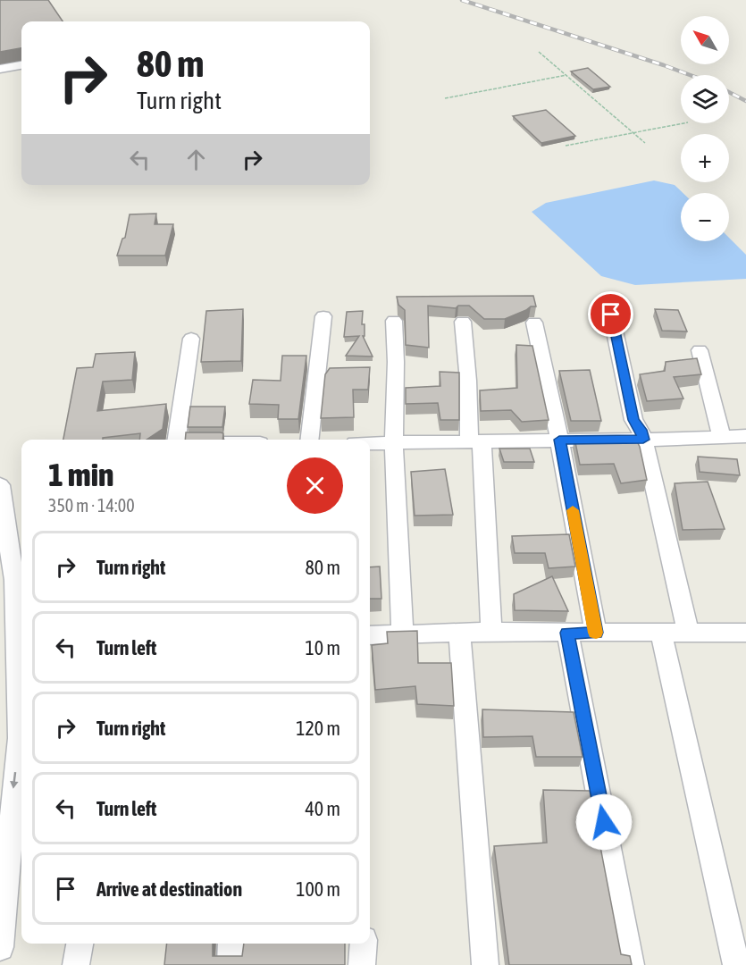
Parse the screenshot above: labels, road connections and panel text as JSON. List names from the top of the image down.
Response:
{
  "north": "top left",
  "page": {
    "map_buttons": ["+", "−"],
    "turn": ["80 m", "Turn right"],
    "heading": ["1 min", "350 m · 14:00"],
    "list": [
      {
        "name": "Turn right",
        "value": "80 m"
      },
      {
        "name": "Turn left",
        "value": "10 m"
      },
      {
        "name": "Turn right",
        "value": "120 m"
      },
      {
        "name": "Turn left",
        "value": "40 m"
      },
      {
        "name": "Arrive at destination",
        "value": "100 m"
      }
    ]
  }
}
